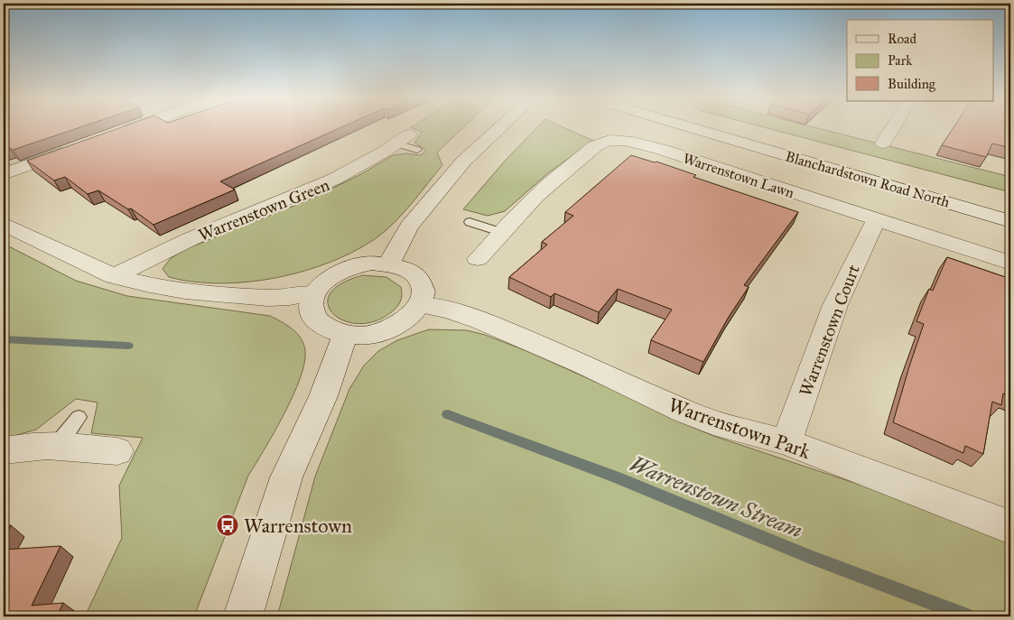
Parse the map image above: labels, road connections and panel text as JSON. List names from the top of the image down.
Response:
{
  "streets": {
    "street": [
      "Warrenstown Lawn",
      "Blanchardstown Road North",
      "Warrenstown Green",
      "Warrenstown Court",
      "Warrenstown Park"
    ]
  },
  "crossings": [
    ["Warrenstown Lawn", "Warrenstown Court"],
    ["Warrenstown Court", "Warrenstown Park"]
  ],
  "water": ["Warrenstown Stream"],
  "places": {
    "bus stop": ["Warrenstown"]
  },
  "legend": ["Road", "Park", "Building"]
}
